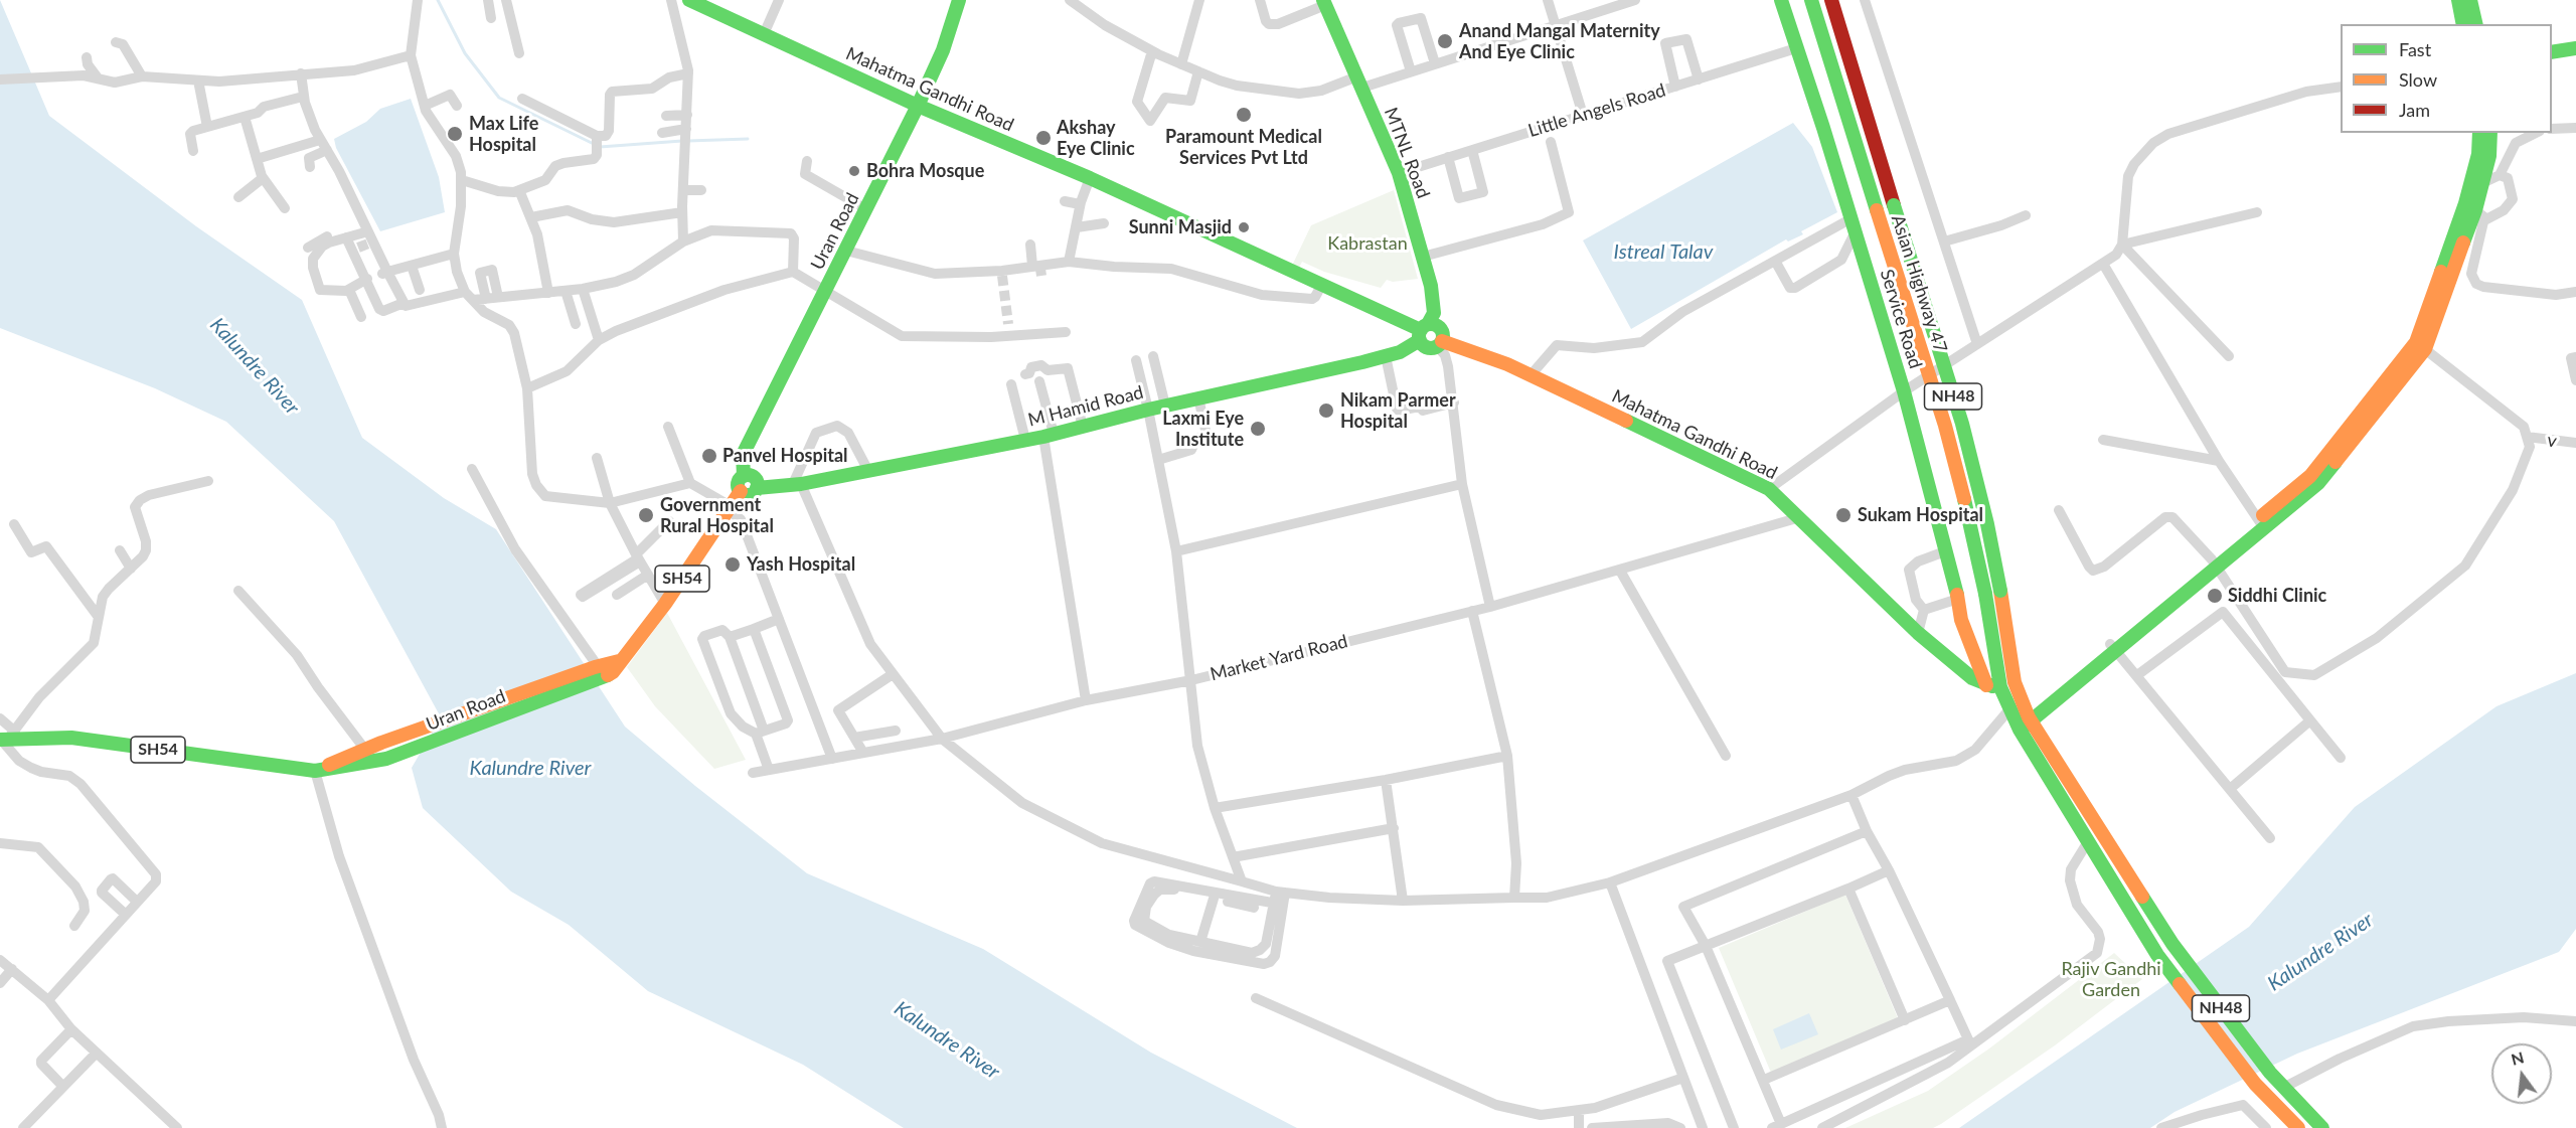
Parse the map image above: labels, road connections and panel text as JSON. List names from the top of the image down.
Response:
{
  "streets": {
    "main road": [
      "Mahatma Gandhi Road",
      "MTNL Road",
      "Uran Road",
      "Asian Highway 47",
      "Service Road",
      "NH48",
      "M Hamid Road",
      "SH54"
    ],
    "street": ["Little Angels Road", "v", "Market Yard Road"]
  },
  "crossings": [
    ["Mahatma Gandhi Road", "MTNL Road"],
    ["Mahatma Gandhi Road", "Uran Road"],
    ["Mahatma Gandhi Road", "Asian Highway 47"],
    ["Mahatma Gandhi Road", "Service Road"],
    ["Mahatma Gandhi Road", "M Hamid Road"],
    ["Mahatma Gandhi Road", "Market Yard Road"],
    ["Little Angels Road", "MTNL Road"],
    ["Little Angels Road", "Service Road"],
    ["MTNL Road", "M Hamid Road"],
    ["Uran Road", "M Hamid Road"],
    ["Asian Highway 47", "Service Road"],
    ["Asian Highway 47", "NH48"]
  ],
  "water": ["Istreal Talav", "Kalundre River"],
  "parks": ["Kabrastan", "Rajiv Gandhi Garden"],
  "places": [
    "Anand Mangal Maternity And Eye Clinic",
    "Paramount Medical Services Pvt Ltd",
    "Max Life Hospital",
    "Akshay Eye Clinic",
    "Bohra Mosque",
    "Sunni Masjid",
    "Nikam Parmer Hospital",
    "Laxmi Eye Institute",
    "Panvel Hospital",
    "Government Rural Hospital",
    "Sukam Hospital",
    "Yash Hospital",
    "Siddhi Clinic"
  ],
  "legend": ["Fast", "Slow", "Jam"],
  "north": "top"
}
